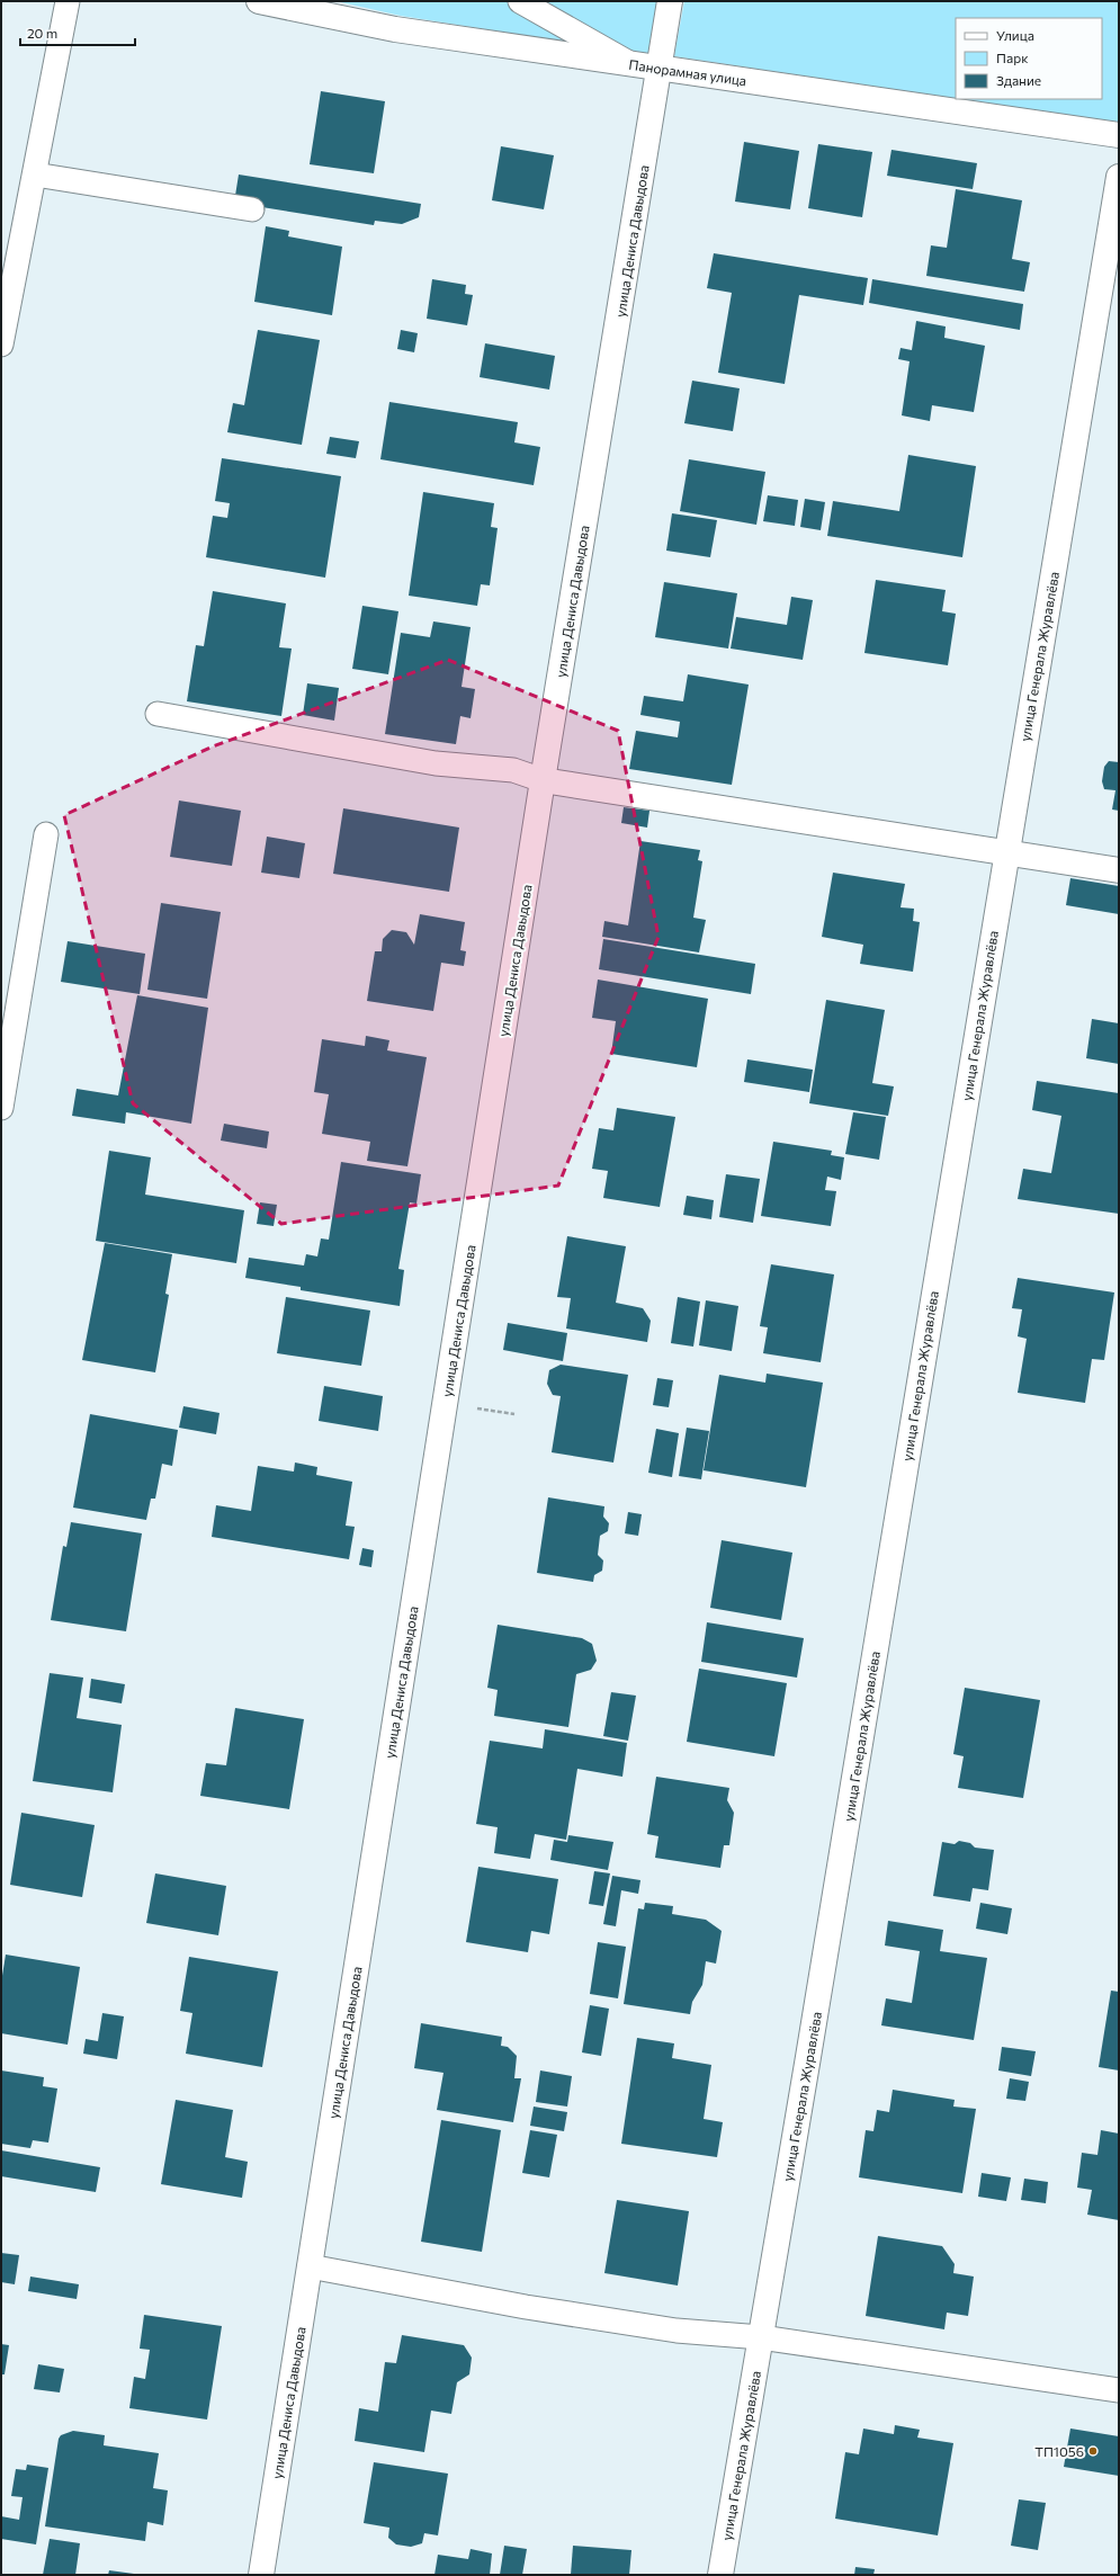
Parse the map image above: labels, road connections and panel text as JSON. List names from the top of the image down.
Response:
{
  "streets": {
    "street": ["Панорамная улица", "улица Дениса Давыдова", "улица Генерала Журавлёва"]
  },
  "crossings": [
    ["Панорамная улица", "улица Дениса Давыдова"]
  ],
  "places": ["ТП1056"],
  "legend": ["Улица", "Парк", "Здание"],
  "scale_bar": "20 m"
}
